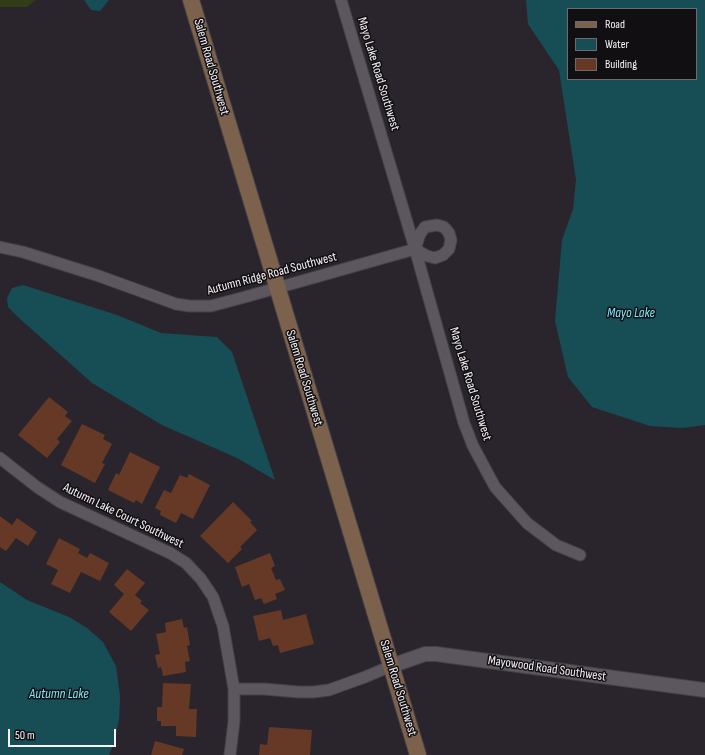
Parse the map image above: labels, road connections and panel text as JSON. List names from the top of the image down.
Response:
{
  "streets": {
    "main road": ["Salem Road Southwest"],
    "street": [
      "Mayo Lake Road Southwest",
      "Autumn Ridge Road Southwest",
      "Autumn Lake Court Southwest",
      "Mayowood Road Southwest"
    ]
  },
  "crossings": [
    ["Salem Road Southwest", "Autumn Ridge Road Southwest"],
    ["Salem Road Southwest", "Mayowood Road Southwest"],
    ["Mayo Lake Road Southwest", "Autumn Ridge Road Southwest"]
  ],
  "water": ["Mayo Lake", "Autumn Lake"],
  "legend": ["Road", "Water", "Building"],
  "scale_bar": "50 m"
}
